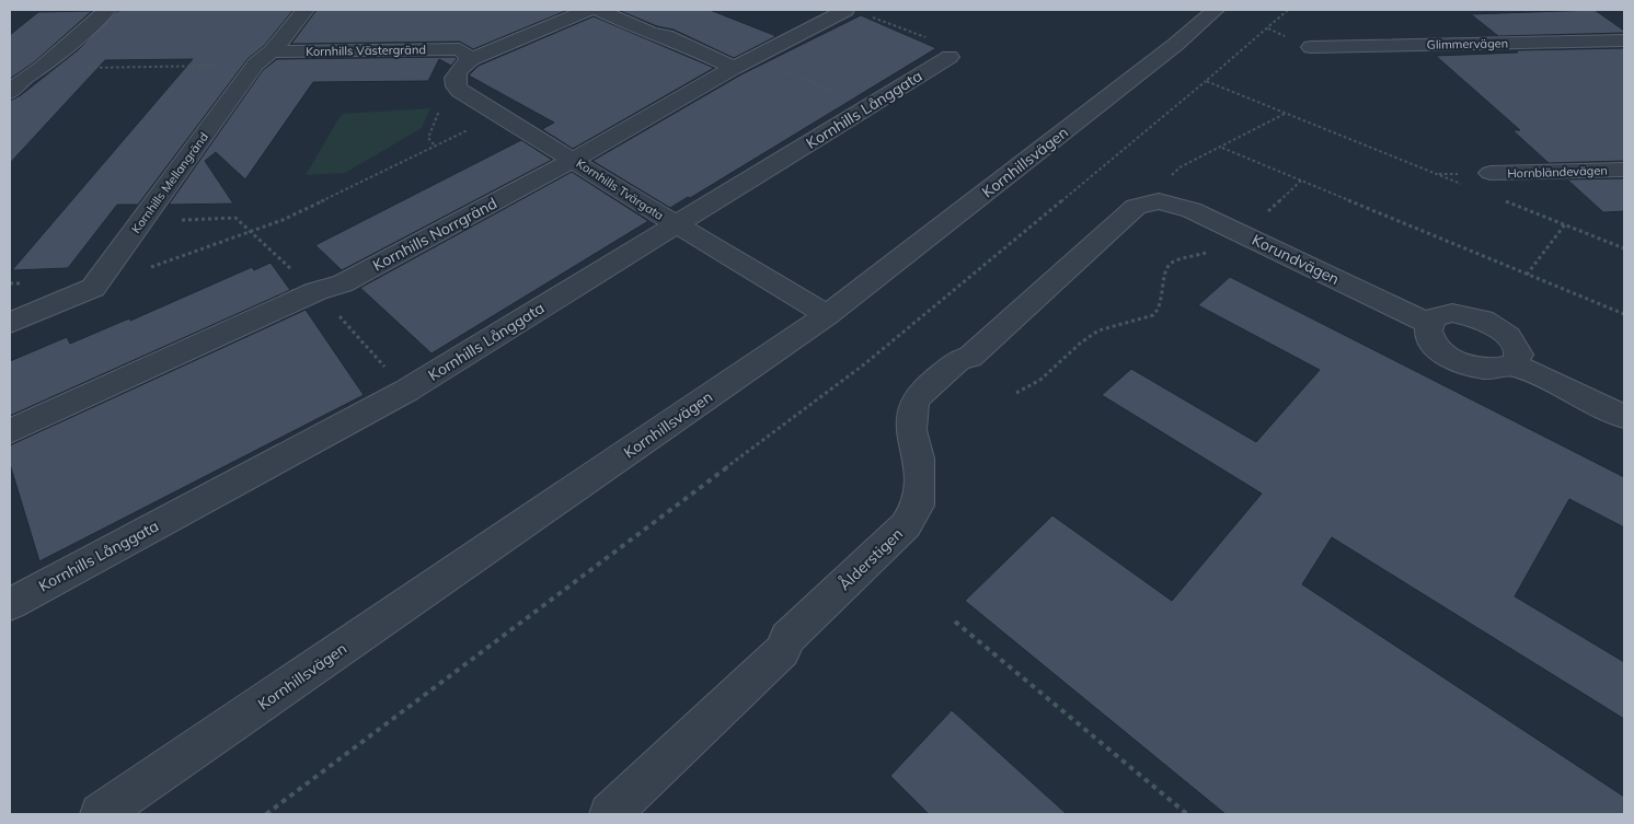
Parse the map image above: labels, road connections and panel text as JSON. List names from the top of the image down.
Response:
{
  "streets": {
    "street": [
      "Glimmervägen",
      "Kornhills Västergränd",
      "Kornhills Långgata",
      "Kornhillsvägen",
      "Hornbländevägen",
      "Kornhills Mellangränd",
      "Kornhills Tvärgata",
      "Kornhills Norrgränd",
      "Korundvägen",
      "Ålderstigen"
    ]
  },
  "crossings": [
    ["Kornhills Västergränd", "Kornhills Mellangränd"],
    ["Kornhills Västergränd", "Kornhills Tvärgata"],
    ["Kornhills Långgata", "Kornhills Tvärgata"],
    ["Kornhillsvägen", "Kornhills Tvärgata"],
    ["Kornhills Tvärgata", "Kornhills Norrgränd"],
    ["Korundvägen", "Ålderstigen"]
  ]
}
